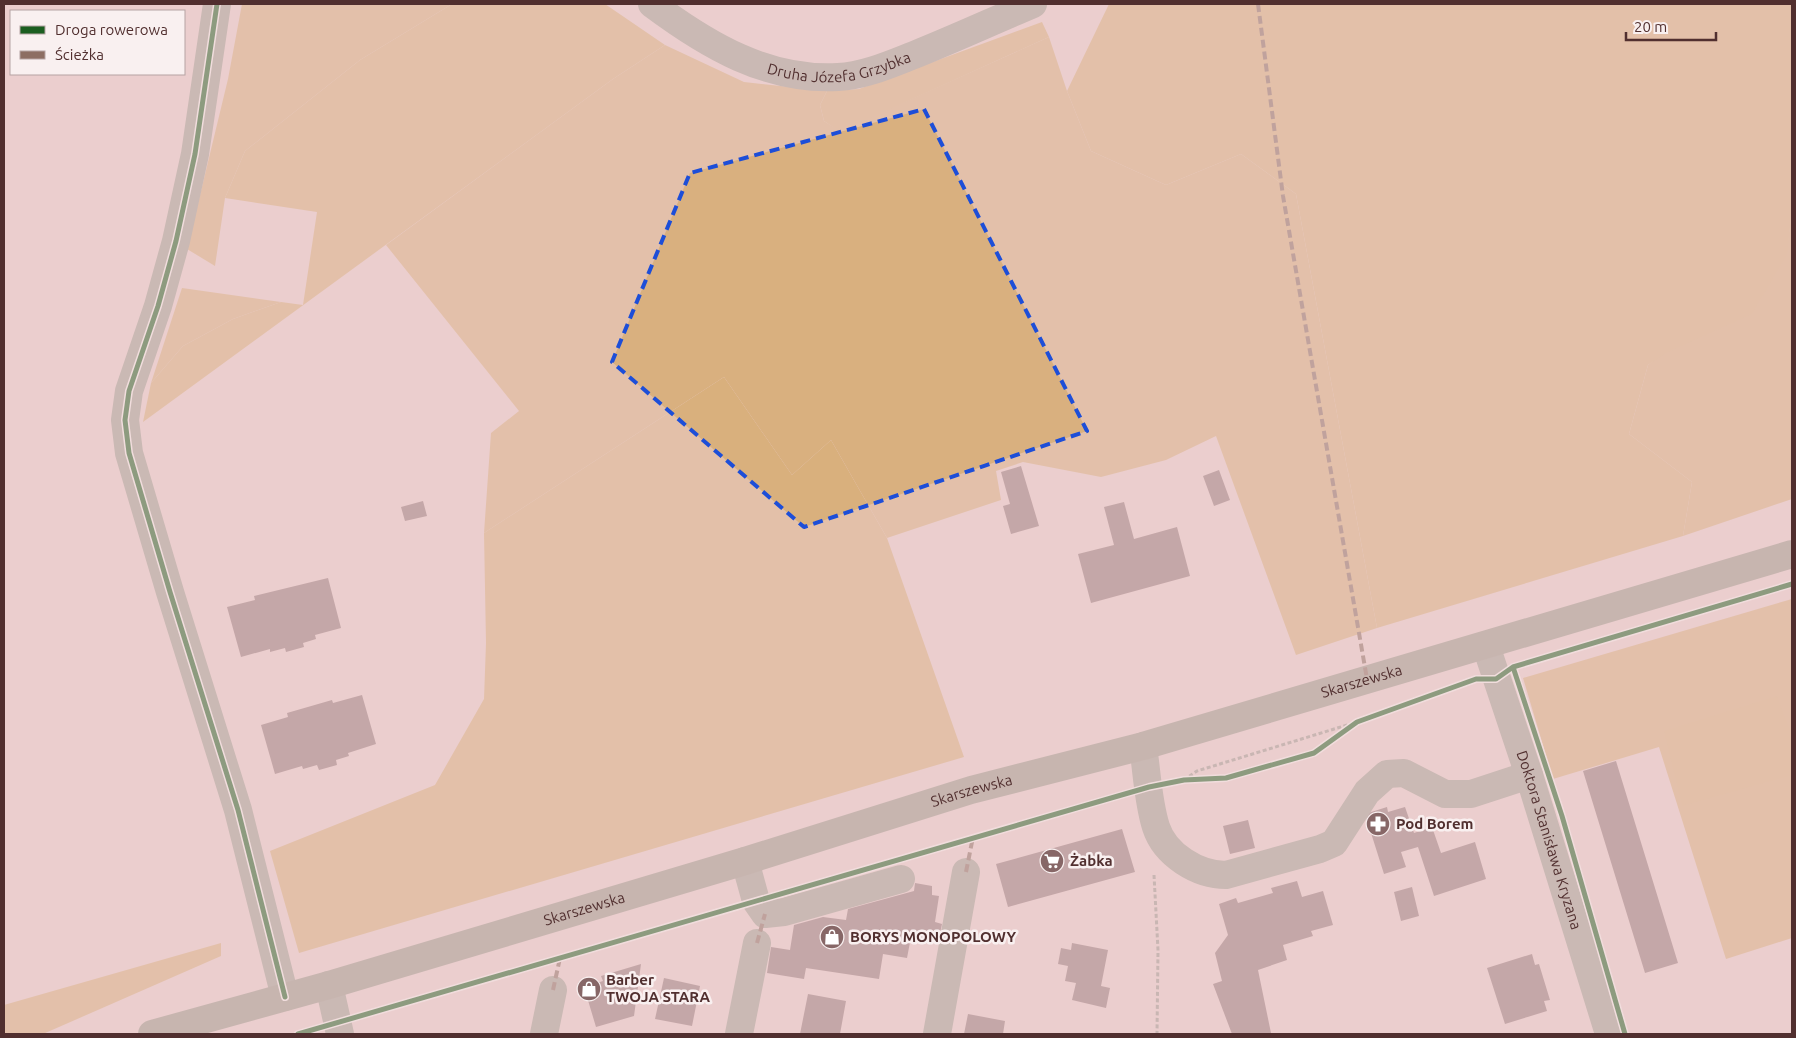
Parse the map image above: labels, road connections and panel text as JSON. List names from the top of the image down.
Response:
{
  "streets": {
    "main road": ["Skarszewska"],
    "street": ["Druha Józefa Grzybka", "Doktora Stanisława Kryzana"]
  },
  "crossings": [
    ["Skarszewska", "Doktora Stanisława Kryzana"]
  ],
  "places": {
    "pharmacy": ["Pod Borem"],
    "supermarket": ["Żabka"],
    "shop": ["BORYS MONOPOLOWY", "Barber TWOJA STARA"]
  },
  "legend": ["Droga rowerowa", "Ścieżka"],
  "scale_bar": "20 m"
}
